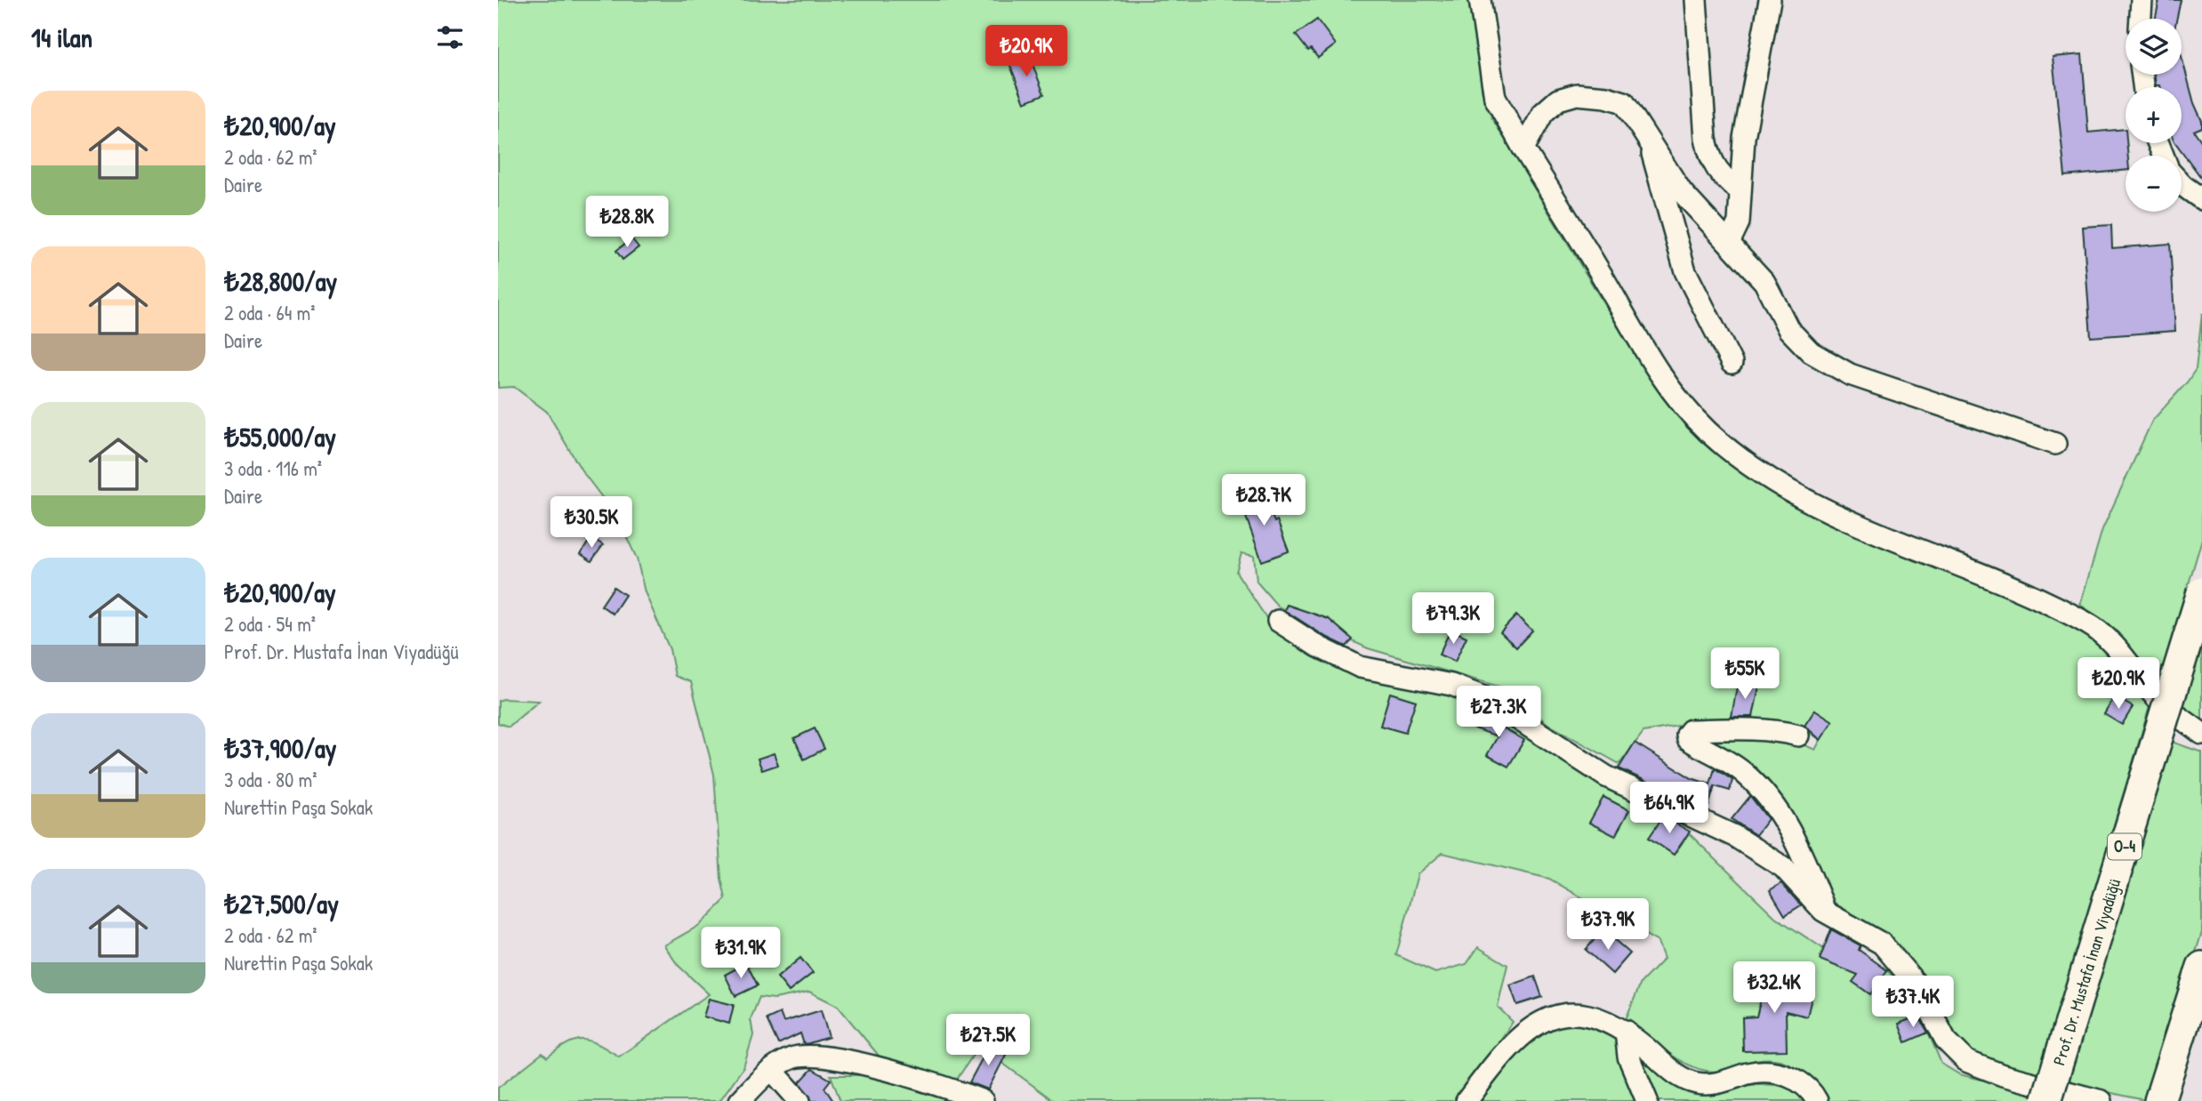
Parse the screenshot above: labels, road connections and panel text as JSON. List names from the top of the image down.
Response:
{
  "streets": {
    "highway": ["O-4", "Prof. Dr. Mustafa İnan Viyadüğü"]
  },
  "page": {
    "heading": "14 ilan",
    "map_buttons": ["+", "−"],
    "price": [
      "₺20.9K",
      "₺28.8K",
      "₺28.7K",
      "₺30.5K",
      "₺79.3K",
      "₺55K",
      "₺20.9K",
      "₺27.3K",
      "₺64.9K",
      "₺37.9K",
      "₺31.9K",
      "₺32.4K",
      "₺37.4K",
      "₺27.5K"
    ],
    "list": [
      {
        "name": "₺20,900/ay",
        "note": "2 oda · 62 m² · Daire"
      },
      {
        "name": "₺28,800/ay",
        "note": "2 oda · 64 m² · Daire"
      },
      {
        "name": "₺55,000/ay",
        "note": "3 oda · 116 m² · Daire"
      },
      {
        "name": "₺20,900/ay",
        "note": "2 oda · 54 m² · Prof. Dr. Mustafa İnan Viyadüğü"
      },
      {
        "name": "₺37,900/ay",
        "note": "3 oda · 80 m² · Nurettin Paşa Sokak"
      },
      {
        "name": "₺27,500/ay",
        "note": "2 oda · 62 m² · Nurettin Paşa Sokak"
      }
    ]
  }
}
